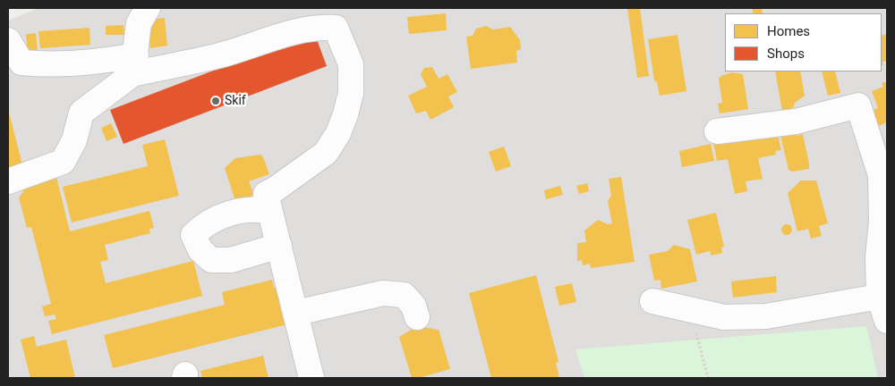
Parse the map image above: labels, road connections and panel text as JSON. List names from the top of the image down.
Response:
{
  "places": ["Skif"],
  "legend": ["Homes", "Shops"]
}
